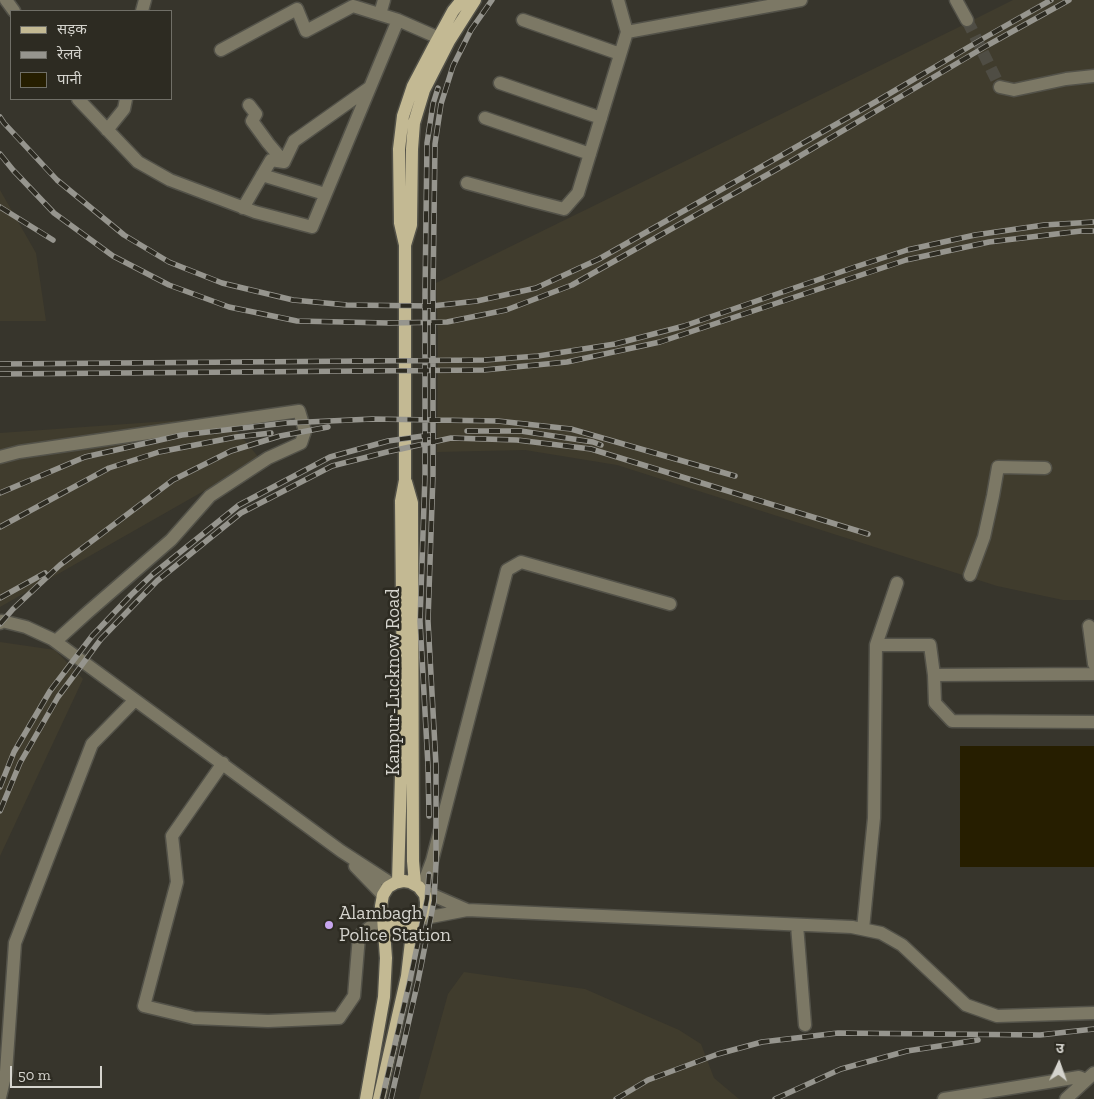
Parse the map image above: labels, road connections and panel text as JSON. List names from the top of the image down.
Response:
{
  "streets": {
    "main road": ["Kanpur-Lucknow Road"]
  },
  "places": ["Alambagh Police Station"],
  "legend": ["सड़क", "रेलवे", "पानी"],
  "scale_bar": "50 m",
  "north": "top"
}
